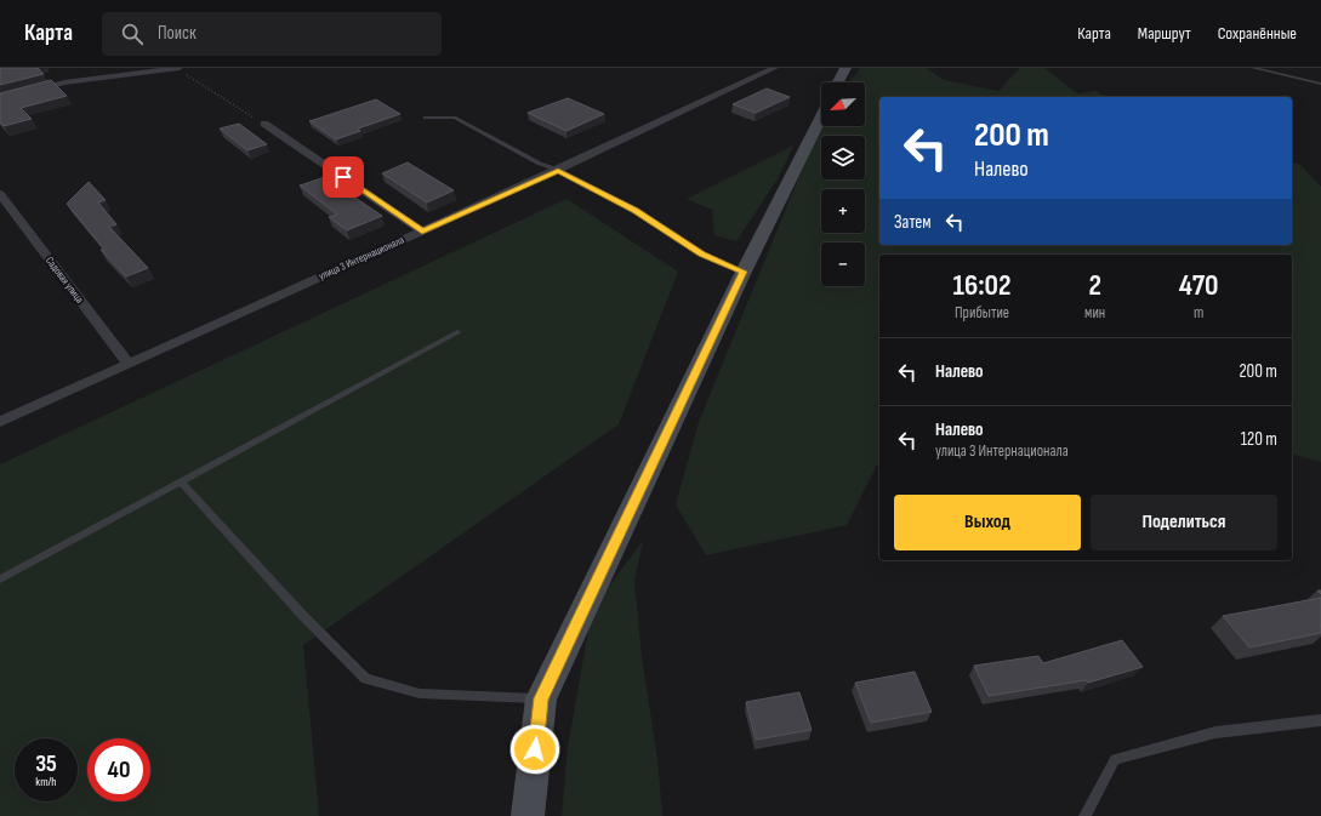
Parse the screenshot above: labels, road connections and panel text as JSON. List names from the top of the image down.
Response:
{
  "streets": {
    "street": ["улица 3 Интернационала", "Садовая улица"]
  },
  "crossings": [
    ["улица 3 Интернационала", "Садовая улица"]
  ],
  "north": "bottom left",
  "page": {
    "header": "Карта",
    "search": "Поиск",
    "nav": ["Карта", "Маршрут", "Сохранённые"],
    "map_buttons": ["+", "−"],
    "turn": ["200 m", "Налево"],
    "then": "Затем",
    "eta": [
      "16:02",
      "Прибытие",
      "2",
      "мин",
      "470",
      "m"
    ],
    "list": [
      {
        "name": "Налево",
        "value": "200 m"
      },
      {
        "name": "Налево",
        "note": "улица 3 Интернационала",
        "value": "120 m"
      }
    ],
    "buttons": ["Выход", "Поделиться"],
    "speed": "35 km/h",
    "limit": "40"
  }
}
